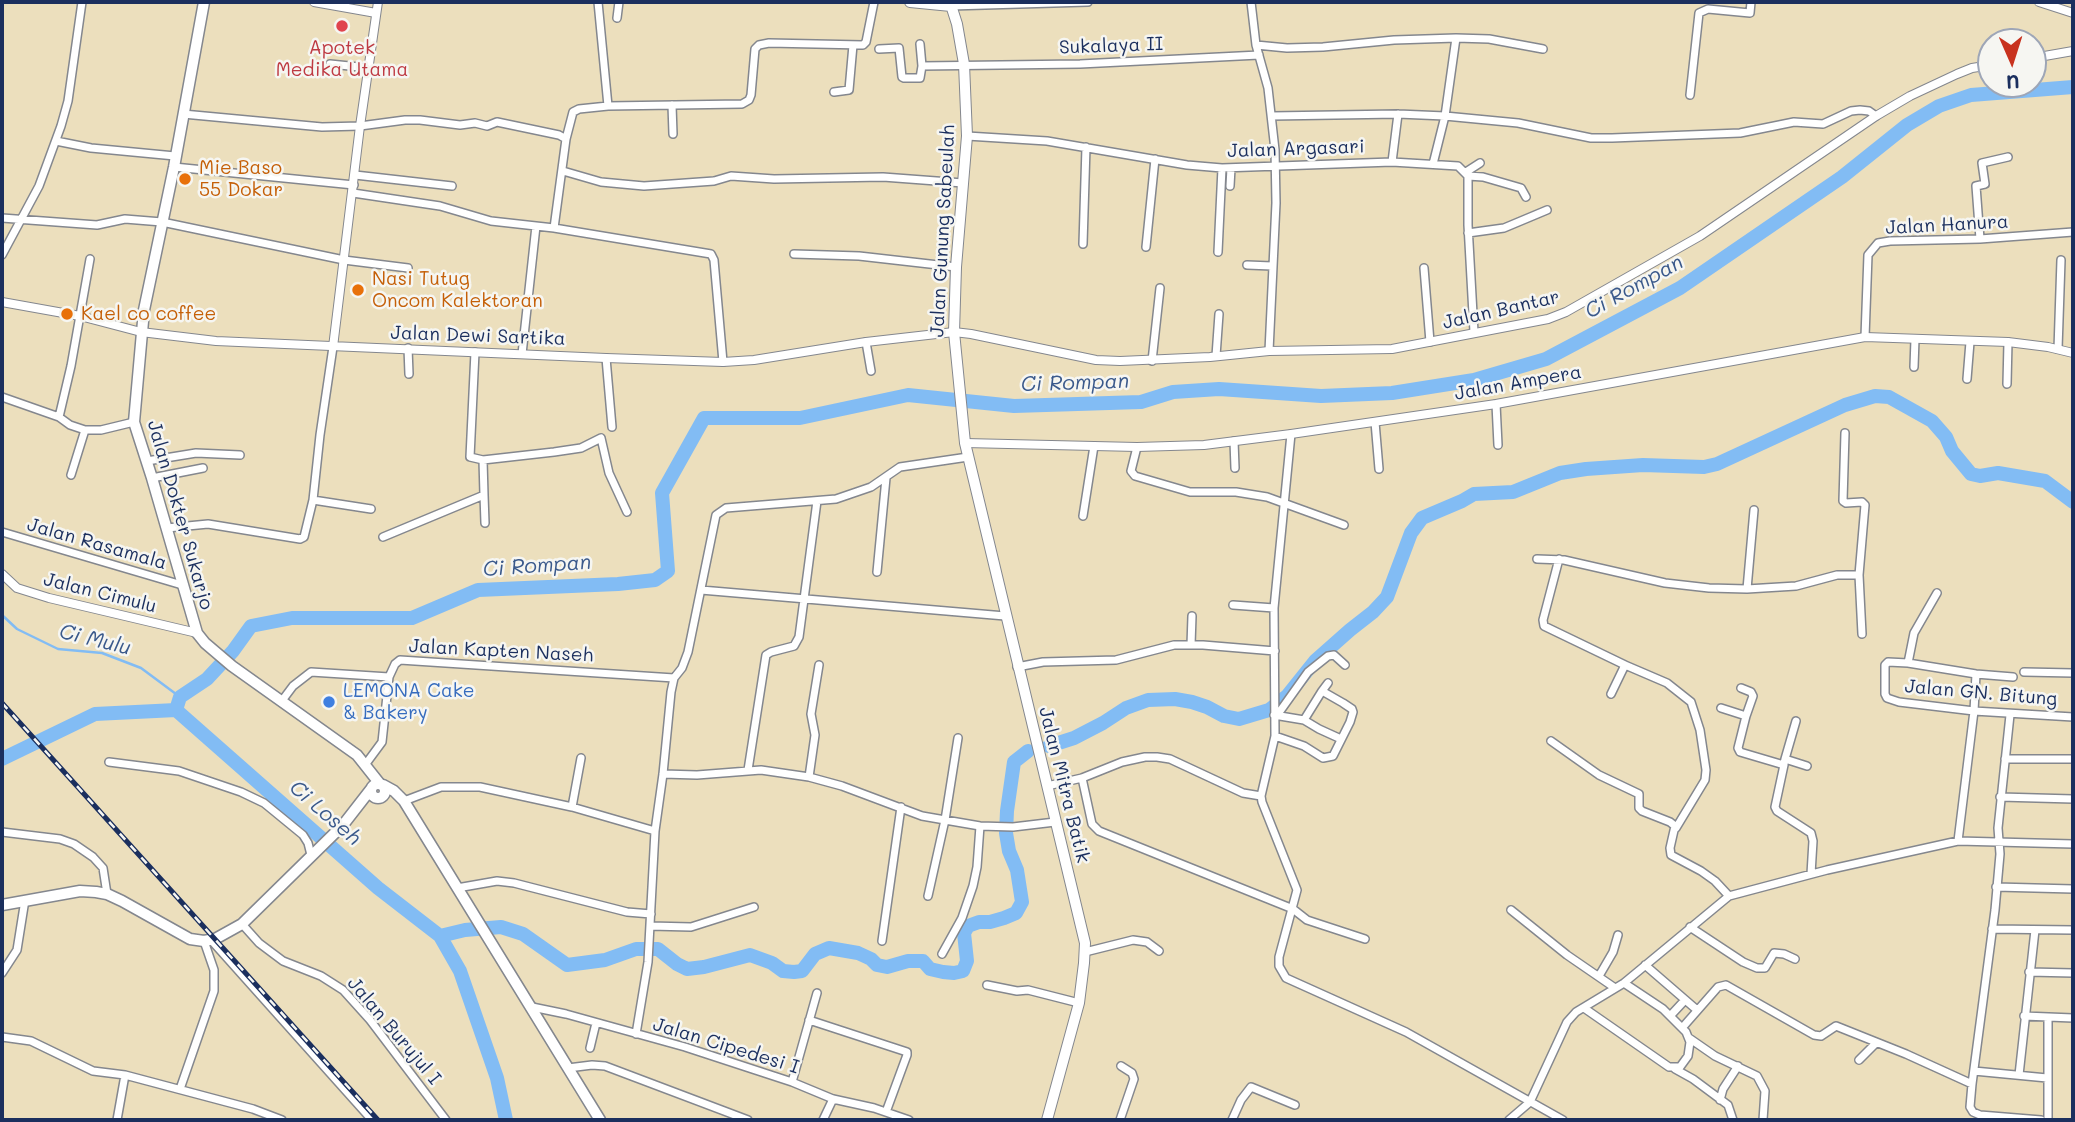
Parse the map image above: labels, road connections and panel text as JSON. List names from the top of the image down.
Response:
{
  "streets": {
    "main road": ["Jalan Gunung Sabeulah", "Jalan Dokter Sukarjo", "Jalan Mitra Batik"],
    "street": [
      "Sukalaya II",
      "Jalan Argasari",
      "Jalan Hanura",
      "Jalan Bantar",
      "Jalan Dewi Sartika",
      "Jalan Ampera",
      "Jalan Rasamala",
      "Jalan Cimulu",
      "Jalan Kapten Naseh",
      "Jalan GN. Bitung",
      "Jalan Burujul I",
      "Jalan Cipedesi I"
    ]
  },
  "crossings": [
    ["Sukalaya II", "Jalan Gunung Sabeulah"],
    ["Jalan Argasari", "Jalan Gunung Sabeulah"],
    ["Jalan Hanura", "Jalan Ampera"],
    ["Jalan Gunung Sabeulah", "Jalan Bantar"],
    ["Jalan Gunung Sabeulah", "Jalan Dewi Sartika"],
    ["Jalan Gunung Sabeulah", "Jalan Ampera"],
    ["Jalan Gunung Sabeulah", "Jalan Mitra Batik"],
    ["Jalan Bantar", "Jalan Dewi Sartika"],
    ["Jalan Dewi Sartika", "Jalan Dokter Sukarjo"],
    ["Jalan Dokter Sukarjo", "Jalan Rasamala"],
    ["Jalan Dokter Sukarjo", "Jalan Cimulu"],
    ["Jalan Dokter Sukarjo", "Jalan Kapten Naseh"]
  ],
  "water": ["Ci Rompan", "Ci Mulu", "Ci Loseh"],
  "places": [
    "Apotek Medika Utama",
    "Mie Baso 55 Dokar",
    "Nasi Tutug Oncom Kalektoran",
    "Kael co coffee",
    "LEMONA Cake & Bakery"
  ],
  "north": "bottom"
}
